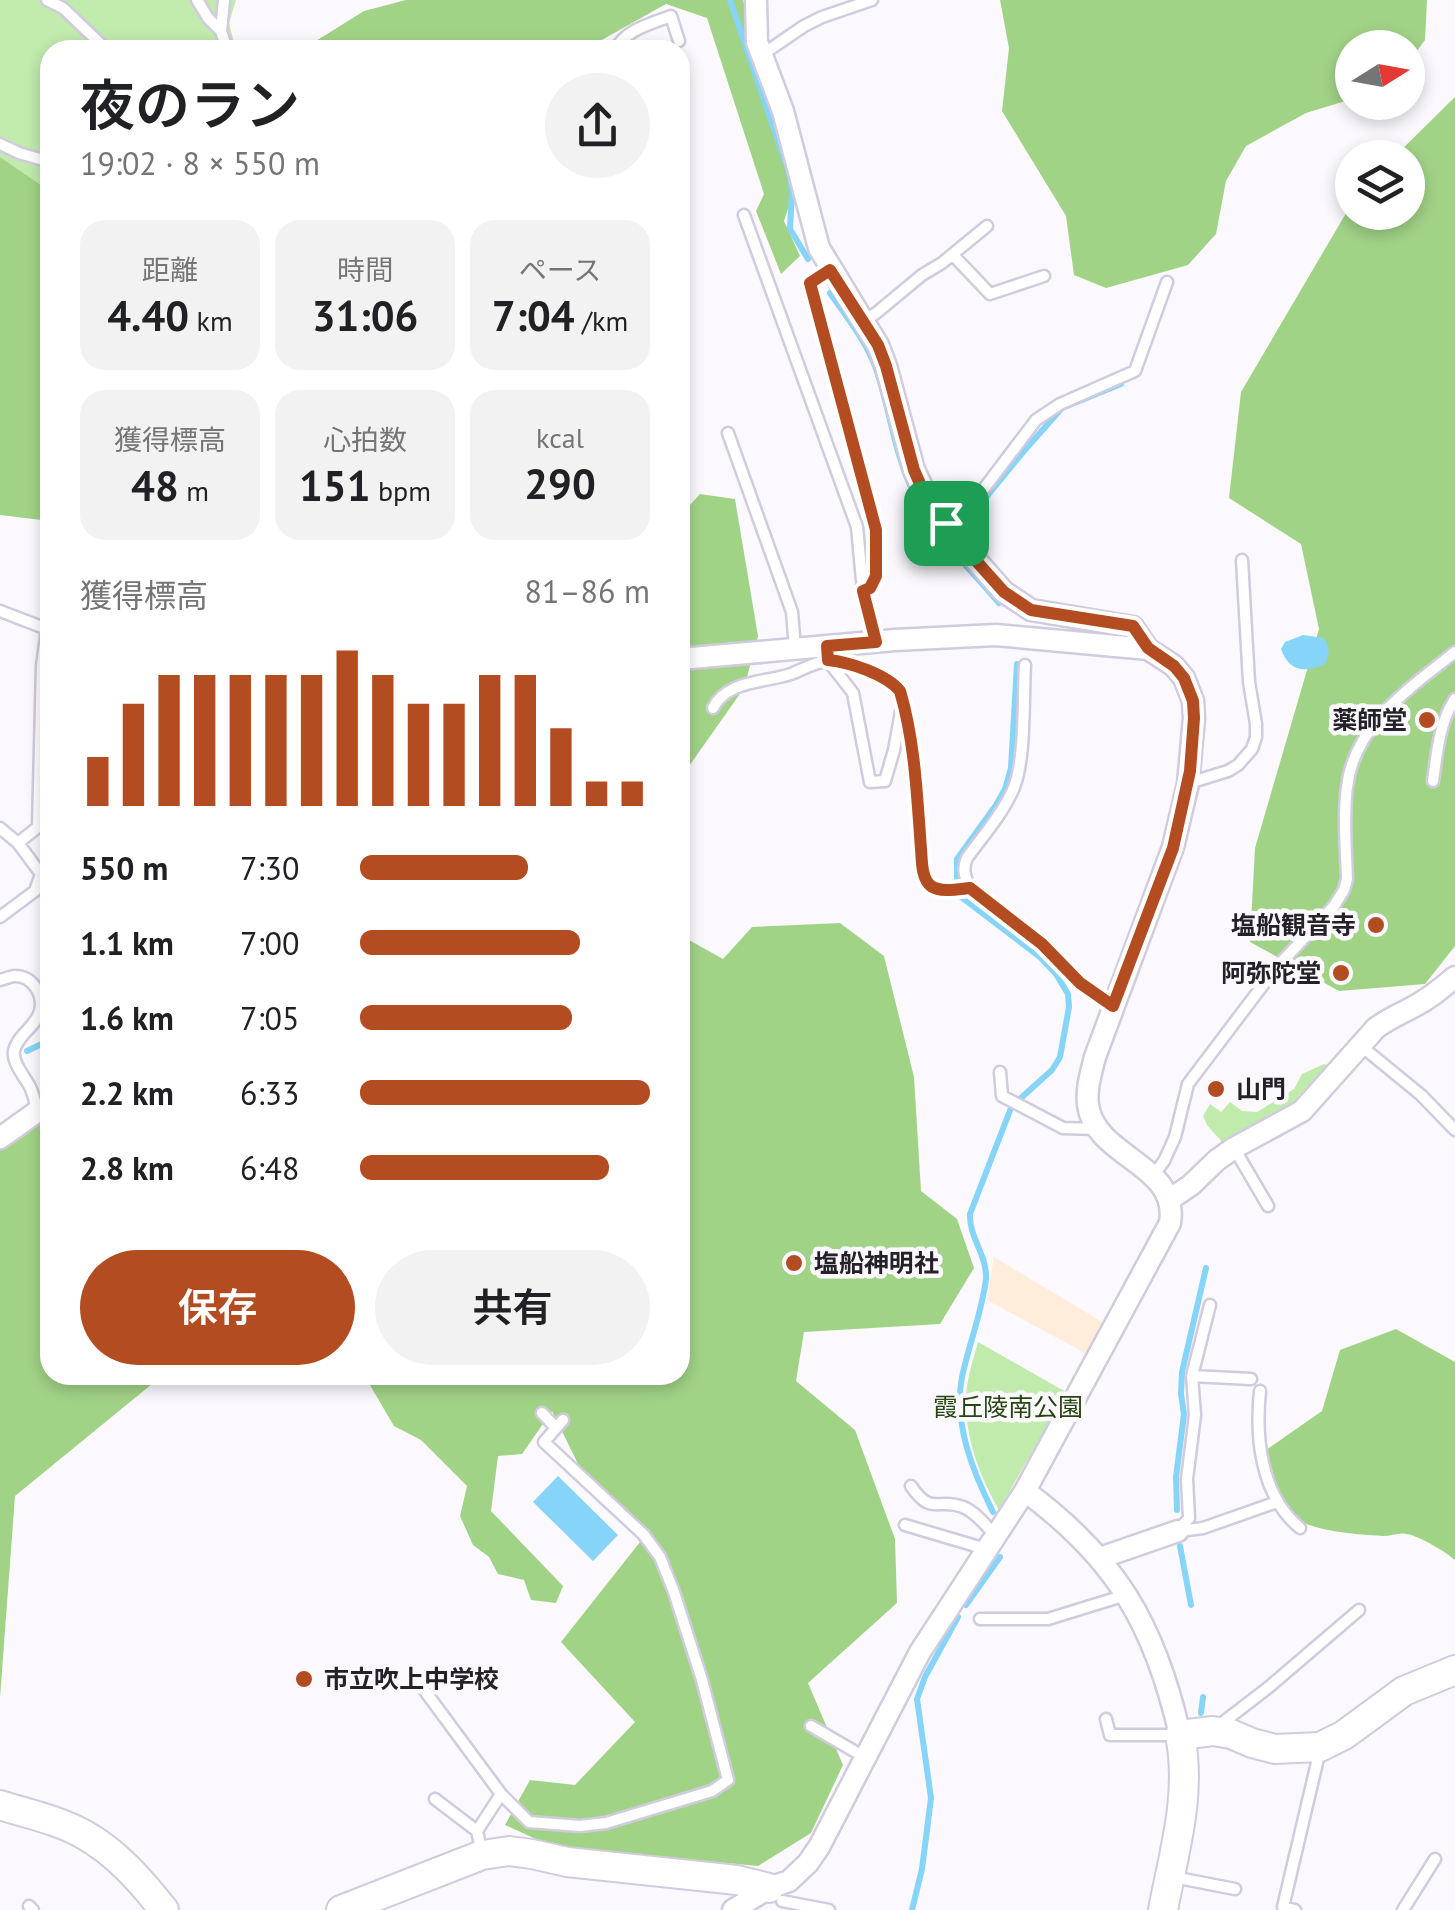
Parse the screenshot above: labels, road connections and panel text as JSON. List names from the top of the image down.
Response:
{
  "parks": ["霞丘陵南公園"],
  "places": [
    "薬師堂",
    "塩船観音寺",
    "阿弥陀堂",
    "山門",
    "塩船神明社",
    "市立吹上中学校"
  ],
  "north": "right",
  "page": {
    "heading": ["夜のラン", "19:02 · 8 × 550 m"],
    "stats": [
      ["距離", "4.40 km"],
      ["時間", "31:06"],
      ["ペース", "7:04 /km"],
      ["獲得標高", "48 m"],
      ["心拍数", "151 bpm"],
      ["kcal", "290"]
    ],
    "chart": ["獲得標高", "81–86 m"],
    "list": [
      {
        "name": "550 m",
        "note": "7:30"
      },
      {
        "name": "1.1 km",
        "note": "7:00"
      },
      {
        "name": "1.6 km",
        "note": "7:05"
      },
      {
        "name": "2.2 km",
        "note": "6:33"
      },
      {
        "name": "2.8 km",
        "note": "6:48"
      }
    ],
    "buttons": ["保存", "共有"]
  }
}
